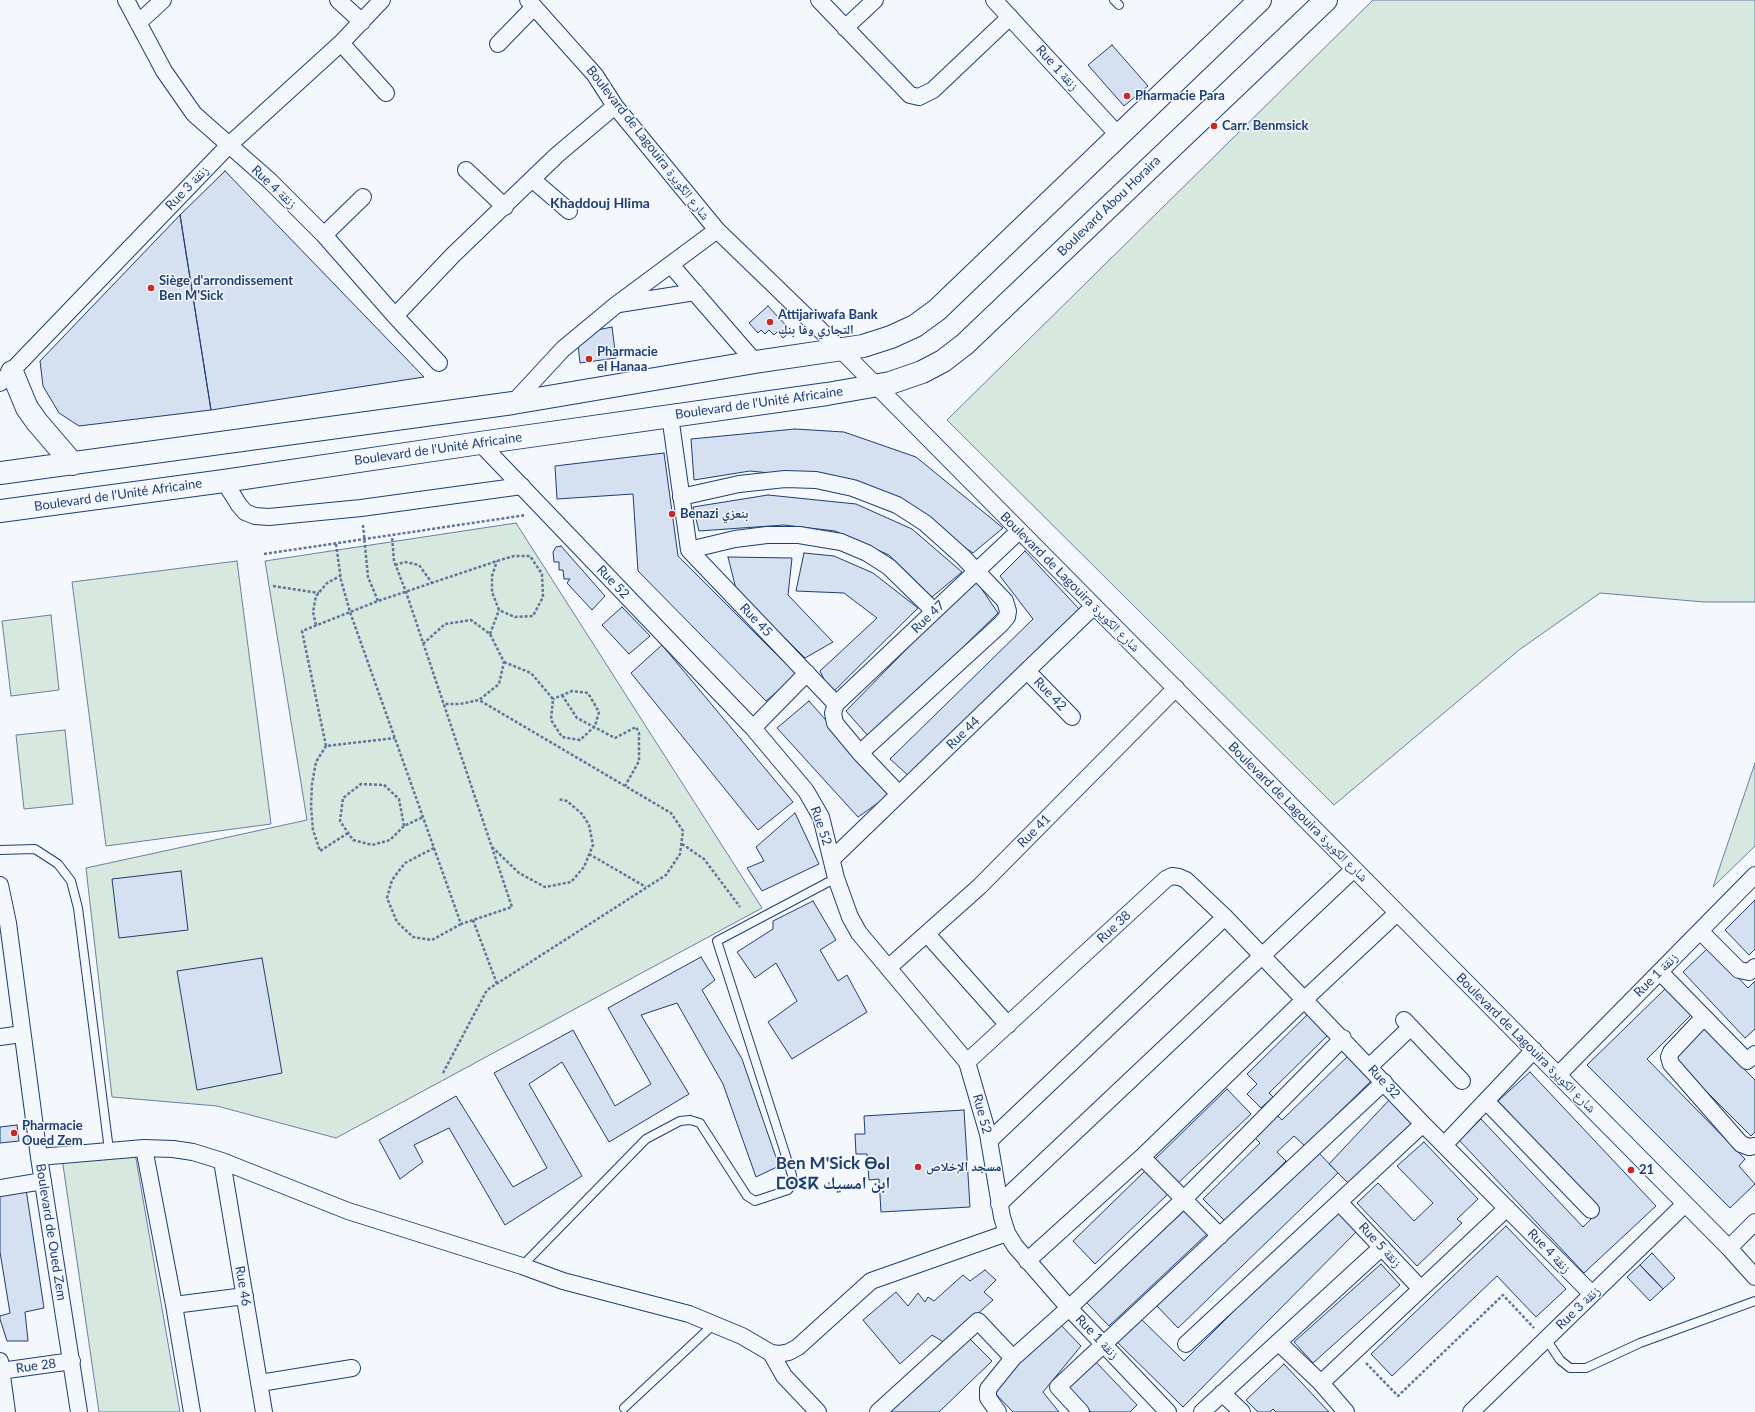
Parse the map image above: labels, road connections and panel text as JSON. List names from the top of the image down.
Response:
{
  "streets": {
    "main road": ["Boulevard Abou Horaira", "Boulevard de l'Unité Africaine"],
    "street": [
      "Rue 1 زنقة",
      "Boulevard de Lagouira شارع الڭويرة",
      "Rue 4 زنقة",
      "Rue 3 زنقة",
      "Rue 52",
      "Boulevard de Lagouira شارع الكويرة",
      "Rue 47",
      "Rue 45",
      "Rue 42",
      "Rue 44",
      "Rue 41",
      "Rue 38",
      "Rue 32",
      "Boulevard de Oued Zem",
      "Rue 5 زنقة",
      "Rue 46",
      "Rue 28"
    ]
  },
  "crossings": [
    ["Rue 1 زنقة", "Rue 52"],
    ["Rue 1 زنقة", "Boulevard de Lagouira شارع الكويرة"],
    ["Boulevard de Lagouira شارع الڭويرة", "Boulevard de Lagouira شارع الكويرة"],
    ["Rue 4 زنقة", "Rue 3 زنقة"],
    ["Rue 4 زنقة", "Rue 32"],
    ["Rue 3 زنقة", "Boulevard de Lagouira شارع الكويرة"],
    ["Boulevard Abou Horaira", "Boulevard de l'Unité Africaine"],
    ["Boulevard Abou Horaira", "Boulevard de Lagouira شارع الكويرة"],
    ["Boulevard de l'Unité Africaine", "Rue 52"],
    ["Boulevard de l'Unité Africaine", "Boulevard de Lagouira شارع الكويرة"],
    ["Rue 52", "Rue 44"],
    ["Rue 52", "Rue 41"],
    ["Rue 52", "Rue 38"],
    ["Boulevard de Lagouira شارع الكويرة", "Rue 47"],
    ["Boulevard de Lagouira شارع الكويرة", "Rue 44"],
    ["Boulevard de Lagouira شارع الكويرة", "Rue 41"],
    ["Rue 47", "Rue 45"],
    ["Rue 42", "Rue 44"],
    ["Rue 38", "Rue 32"],
    ["Boulevard de Oued Zem", "Rue 28"]
  ],
  "districts": ["Khaddouj Hlima", "Ben M'Sick ⴱⴰⵏ ⵎⵙⵉⴽ ابن امسيك"],
  "places": [
    "Pharmacie Para",
    "Carr. Benmsick",
    "Siège d'arrondissement Ben M'Sick",
    "Attijariwafa Bank التجاري وفا بنك",
    "Pharmacie el Hanaa",
    "Benazi بنعزي",
    "Pharmacie Oued Zem",
    "مسجد الإخلاص",
    "21"
  ]
}
